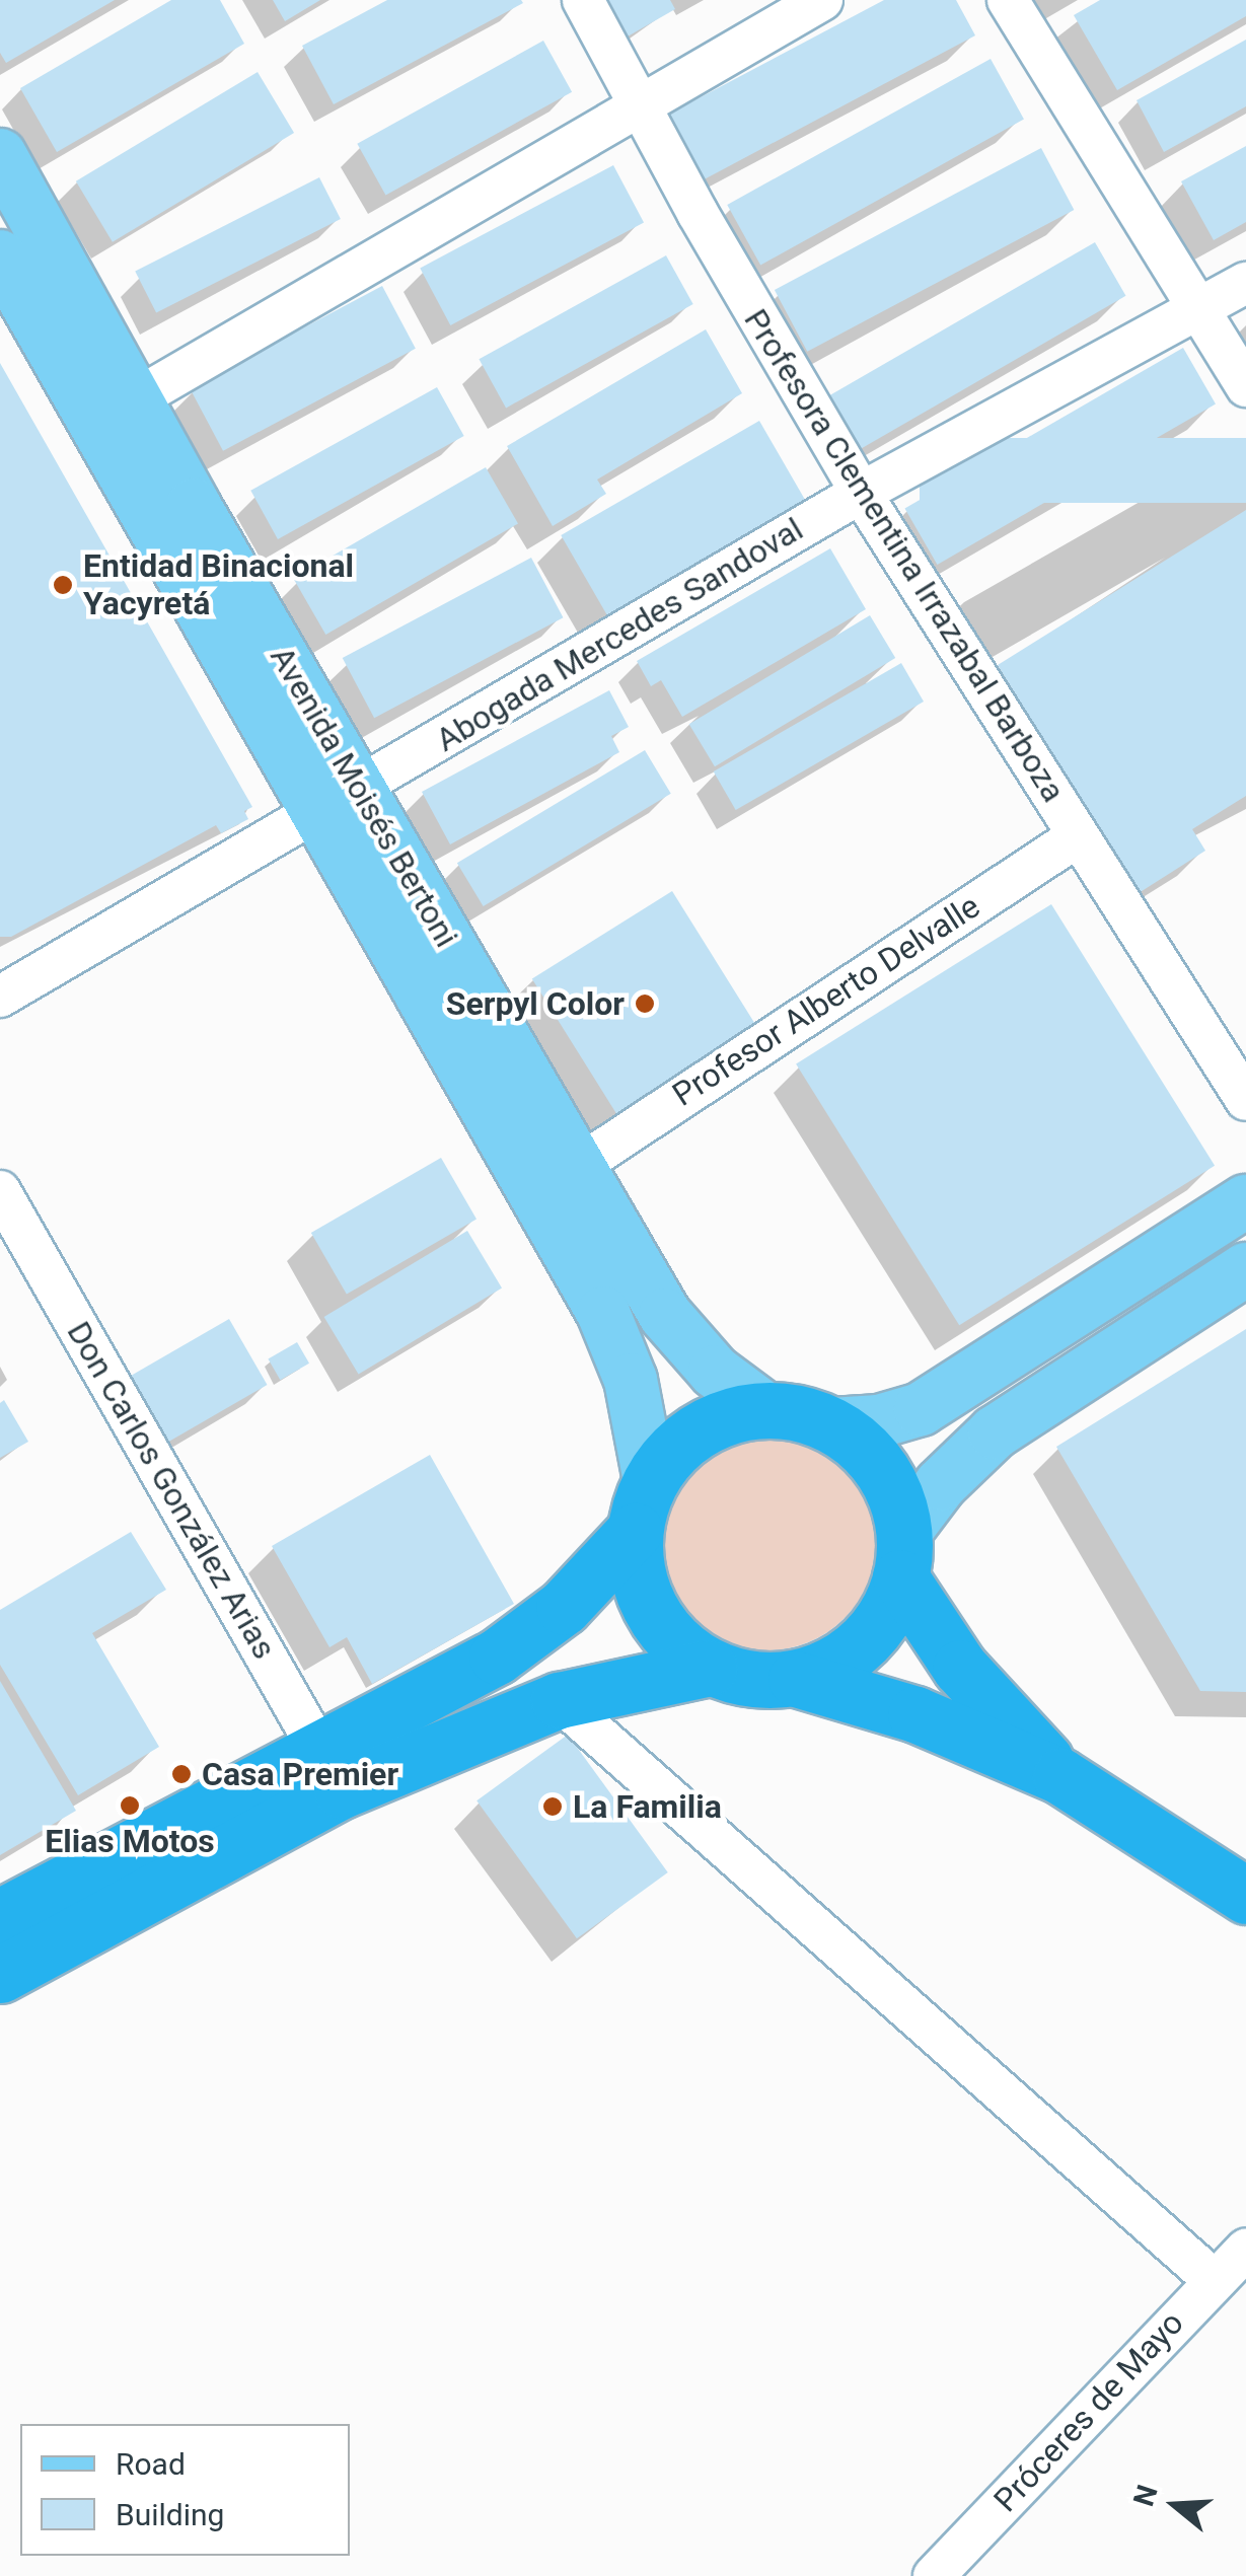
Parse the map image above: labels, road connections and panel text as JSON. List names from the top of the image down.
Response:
{
  "streets": {
    "main road": ["Avenida Moisés Bertoni"],
    "street": [
      "Profesora Clementina Irrazabal Barboza",
      "Abogada Mercedes Sandoval",
      "Profesor Alberto Delvalle",
      "Don Carlos González Arias",
      "Próceres de Mayo"
    ]
  },
  "crossings": [
    ["Profesora Clementina Irrazabal Barboza", "Abogada Mercedes Sandoval"],
    ["Profesora Clementina Irrazabal Barboza", "Profesor Alberto Delvalle"],
    ["Abogada Mercedes Sandoval", "Avenida Moisés Bertoni"],
    ["Avenida Moisés Bertoni", "Profesor Alberto Delvalle"]
  ],
  "places": [
    "Entidad Binacional Yacyretá",
    "Serpyl Color",
    "Casa Premier",
    "Elias Motos",
    "La Familia"
  ],
  "legend": ["Road", "Building"],
  "north": "left"
}
